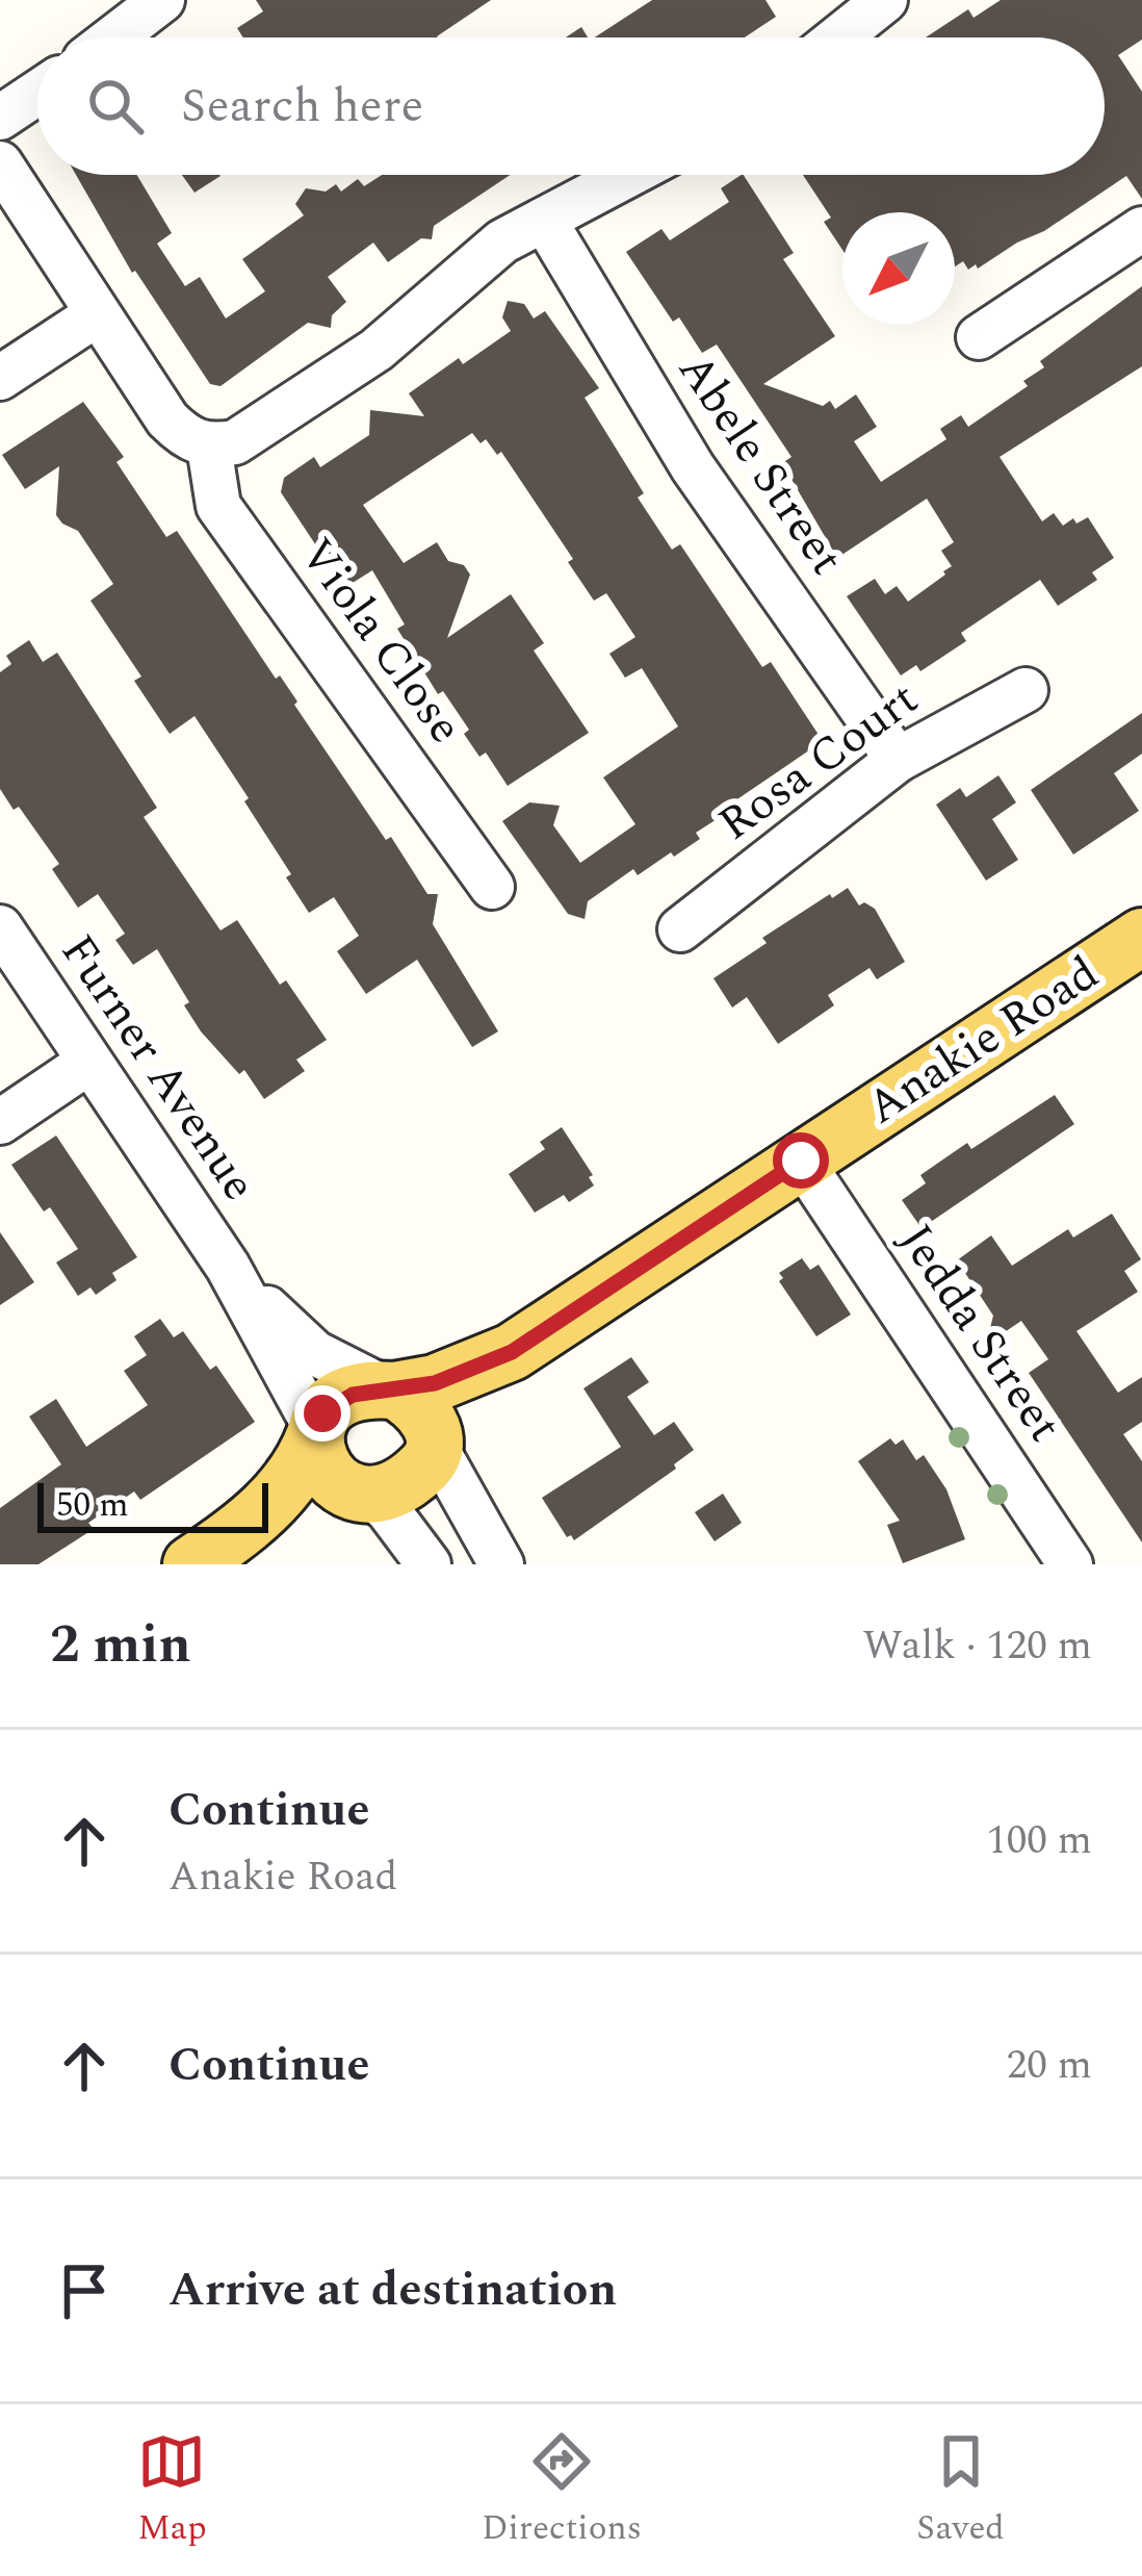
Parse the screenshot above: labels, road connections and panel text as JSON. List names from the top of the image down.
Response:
{
  "streets": {
    "main road": ["Anakie Road"],
    "street": [
      "Abele Street",
      "Viola Close",
      "Rosa Court",
      "Furner Avenue",
      "Jedda Street"
    ]
  },
  "crossings": [
    ["Abele Street", "Rosa Court"],
    ["Anakie Road", "Furner Avenue"],
    ["Anakie Road", "Jedda Street"]
  ],
  "scale_bar": "50 m",
  "north": "bottom left",
  "page": {
    "search": "Search here",
    "scale": "50 m",
    "heading": ["2 min", "Walk · 120 m"],
    "list": [
      ["Continue", "Anakie Road", "100 m"],
      ["Continue", "20 m"],
      "Arrive at destination"
    ],
    "nav": ["Map", "Directions", "Saved"]
  }
}
